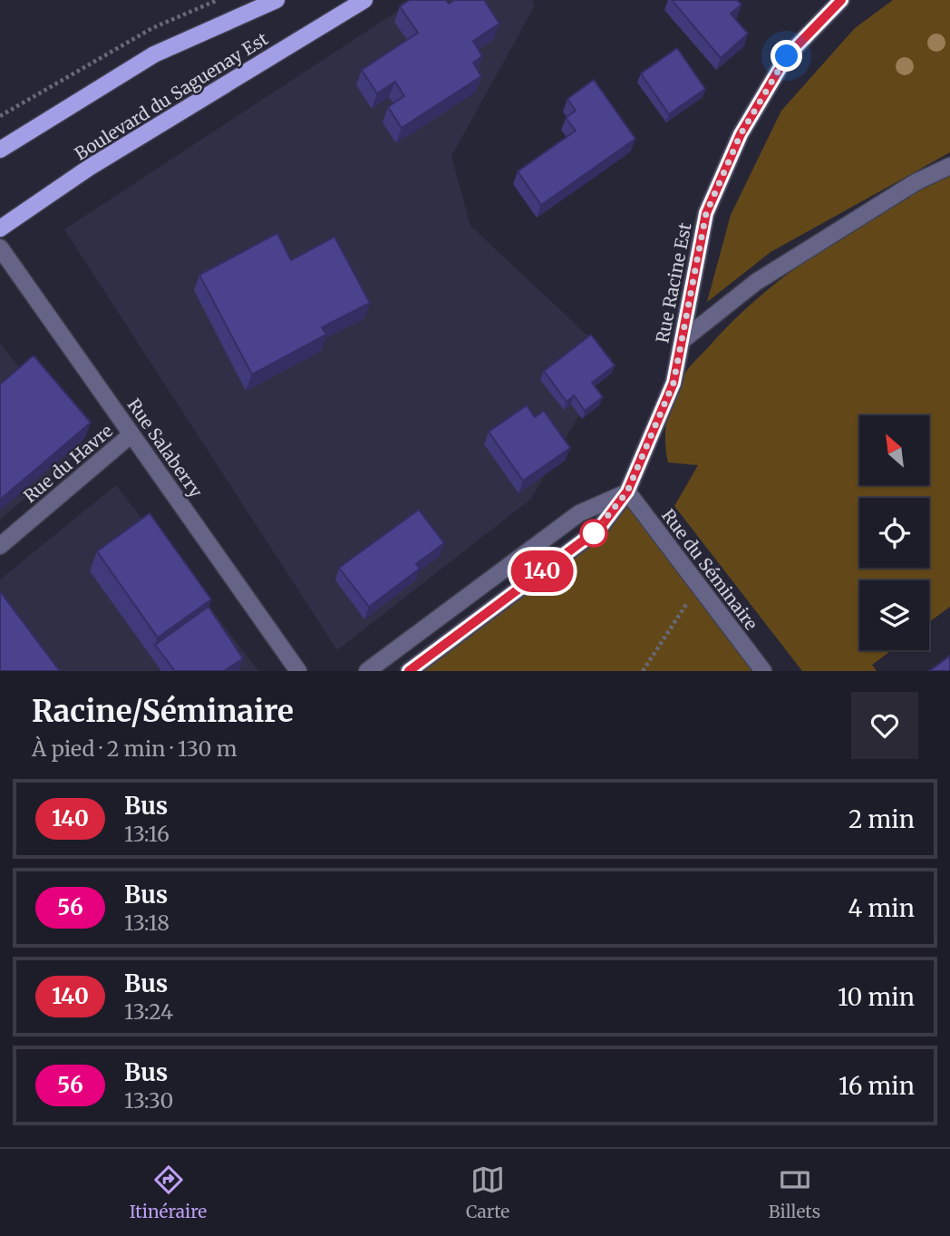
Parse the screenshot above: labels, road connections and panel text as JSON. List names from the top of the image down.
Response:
{
  "streets": {
    "main road": ["Boulevard du Saguenay Est"],
    "street": [
      "Rue Racine Est",
      "Rue Salaberry",
      "Rue du Havre",
      "Rue du Séminaire"
    ]
  },
  "crossings": [
    ["Rue Racine Est", "Rue du Séminaire"],
    ["Rue Salaberry", "Rue du Havre"]
  ],
  "lines": ["bus line 140"],
  "north": "top left",
  "page": {
    "on_map": "140",
    "heading": ["Racine/Séminaire", "À pied · 2 min · 130 m"],
    "list": [
      {
        "mark": "140",
        "name": "Bus",
        "note": "13:16",
        "value": "2 min"
      },
      {
        "mark": "56",
        "name": "Bus",
        "note": "13:18",
        "value": "4 min"
      },
      {
        "mark": "140",
        "name": "Bus",
        "note": "13:24",
        "value": "10 min"
      },
      {
        "mark": "56",
        "name": "Bus",
        "note": "13:30",
        "value": "16 min"
      }
    ],
    "tabs": ["Itinéraire", "Carte", "Billets"]
  }
}
